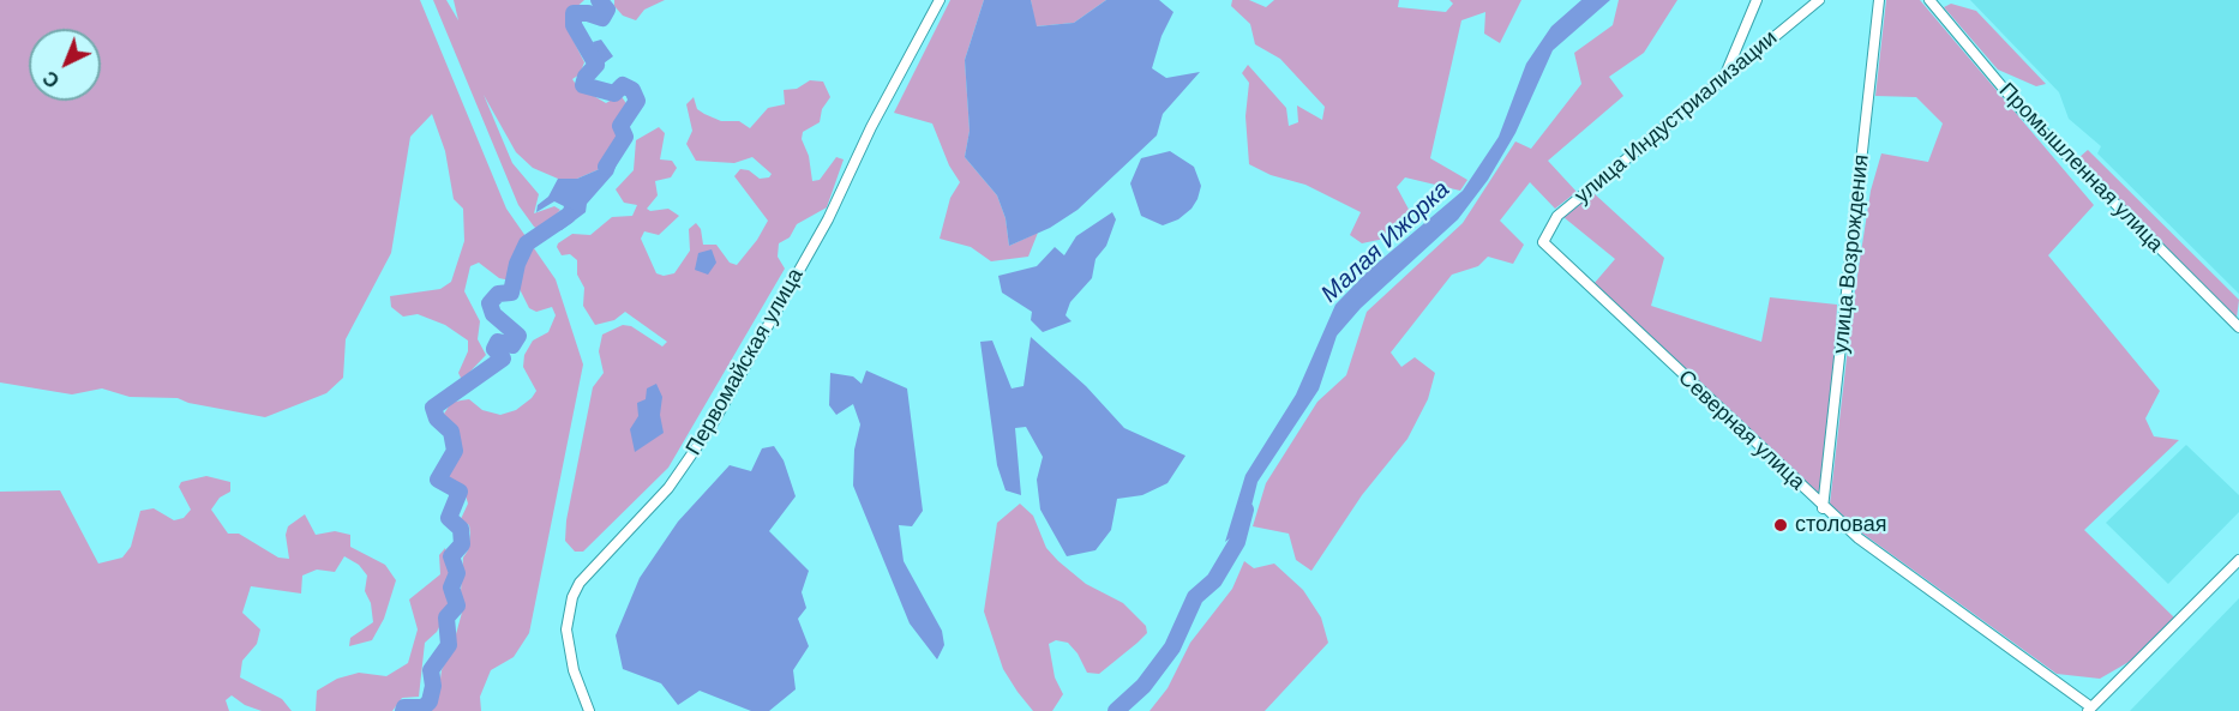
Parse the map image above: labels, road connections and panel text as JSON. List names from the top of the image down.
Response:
{
  "streets": {
    "street": [
      "улица Индустриализации",
      "Промышленная улица",
      "улица Возрождения",
      "Первомайская улица",
      "Северная улица"
    ]
  },
  "crossings": [
    ["улица Индустриализации", "Северная улица"],
    ["улица Возрождения", "Северная улица"]
  ],
  "water": ["Малая Ижорка"],
  "places": ["столовая"],
  "north": "bottom left"
}
